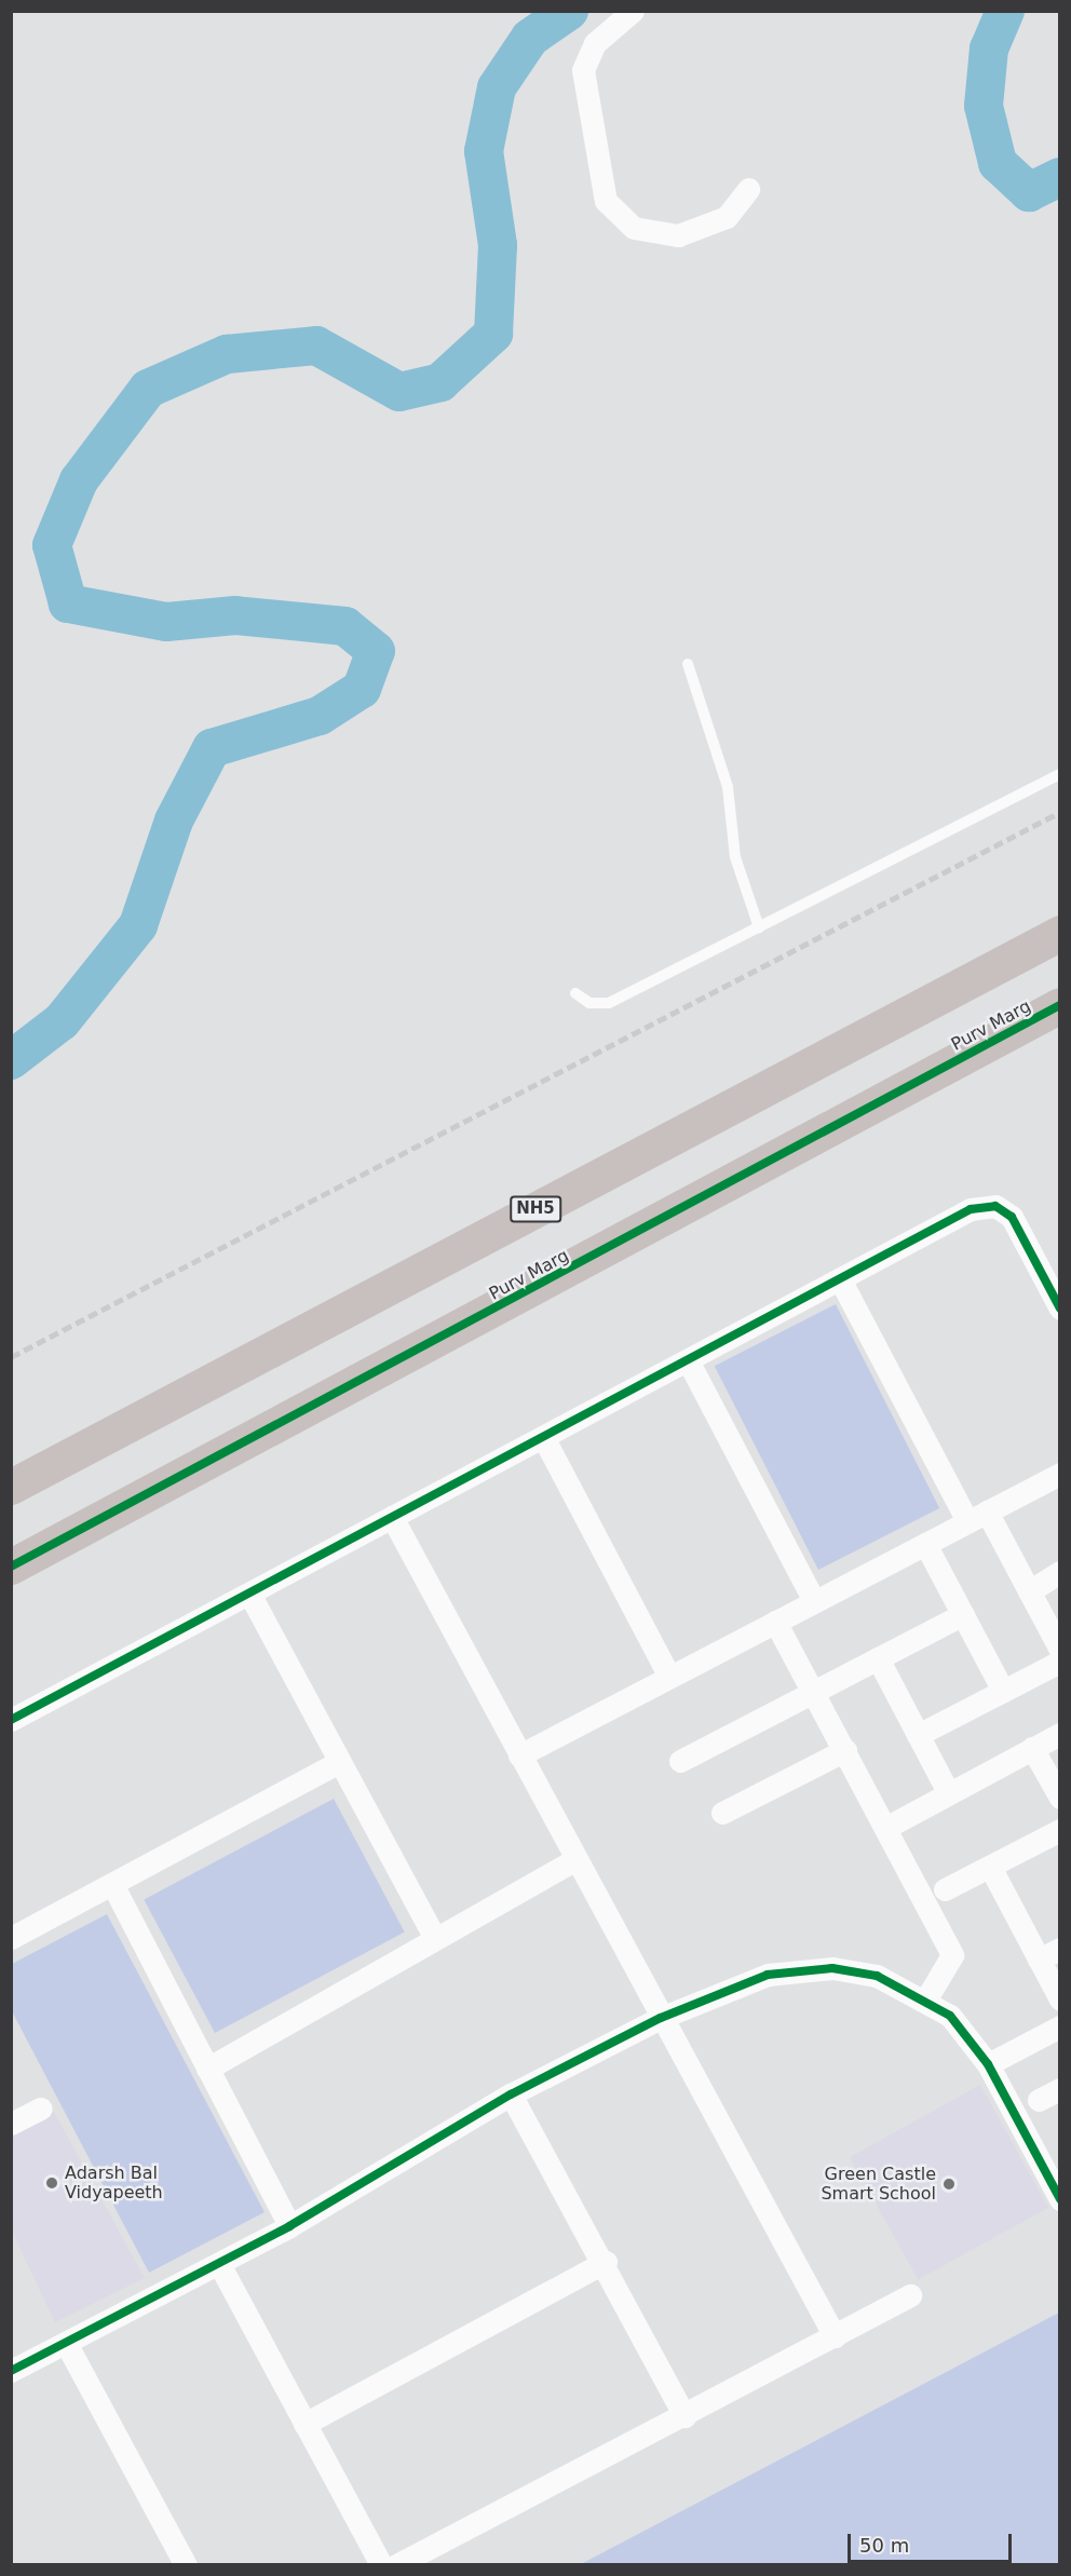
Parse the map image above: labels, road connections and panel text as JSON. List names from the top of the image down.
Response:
{
  "streets": {
    "highway": ["Purv Marg", "NH5"]
  },
  "places": ["Adarsh Bal Vidyapeeth", "Green Castle Smart School"],
  "scale_bar": "50 m"
}
